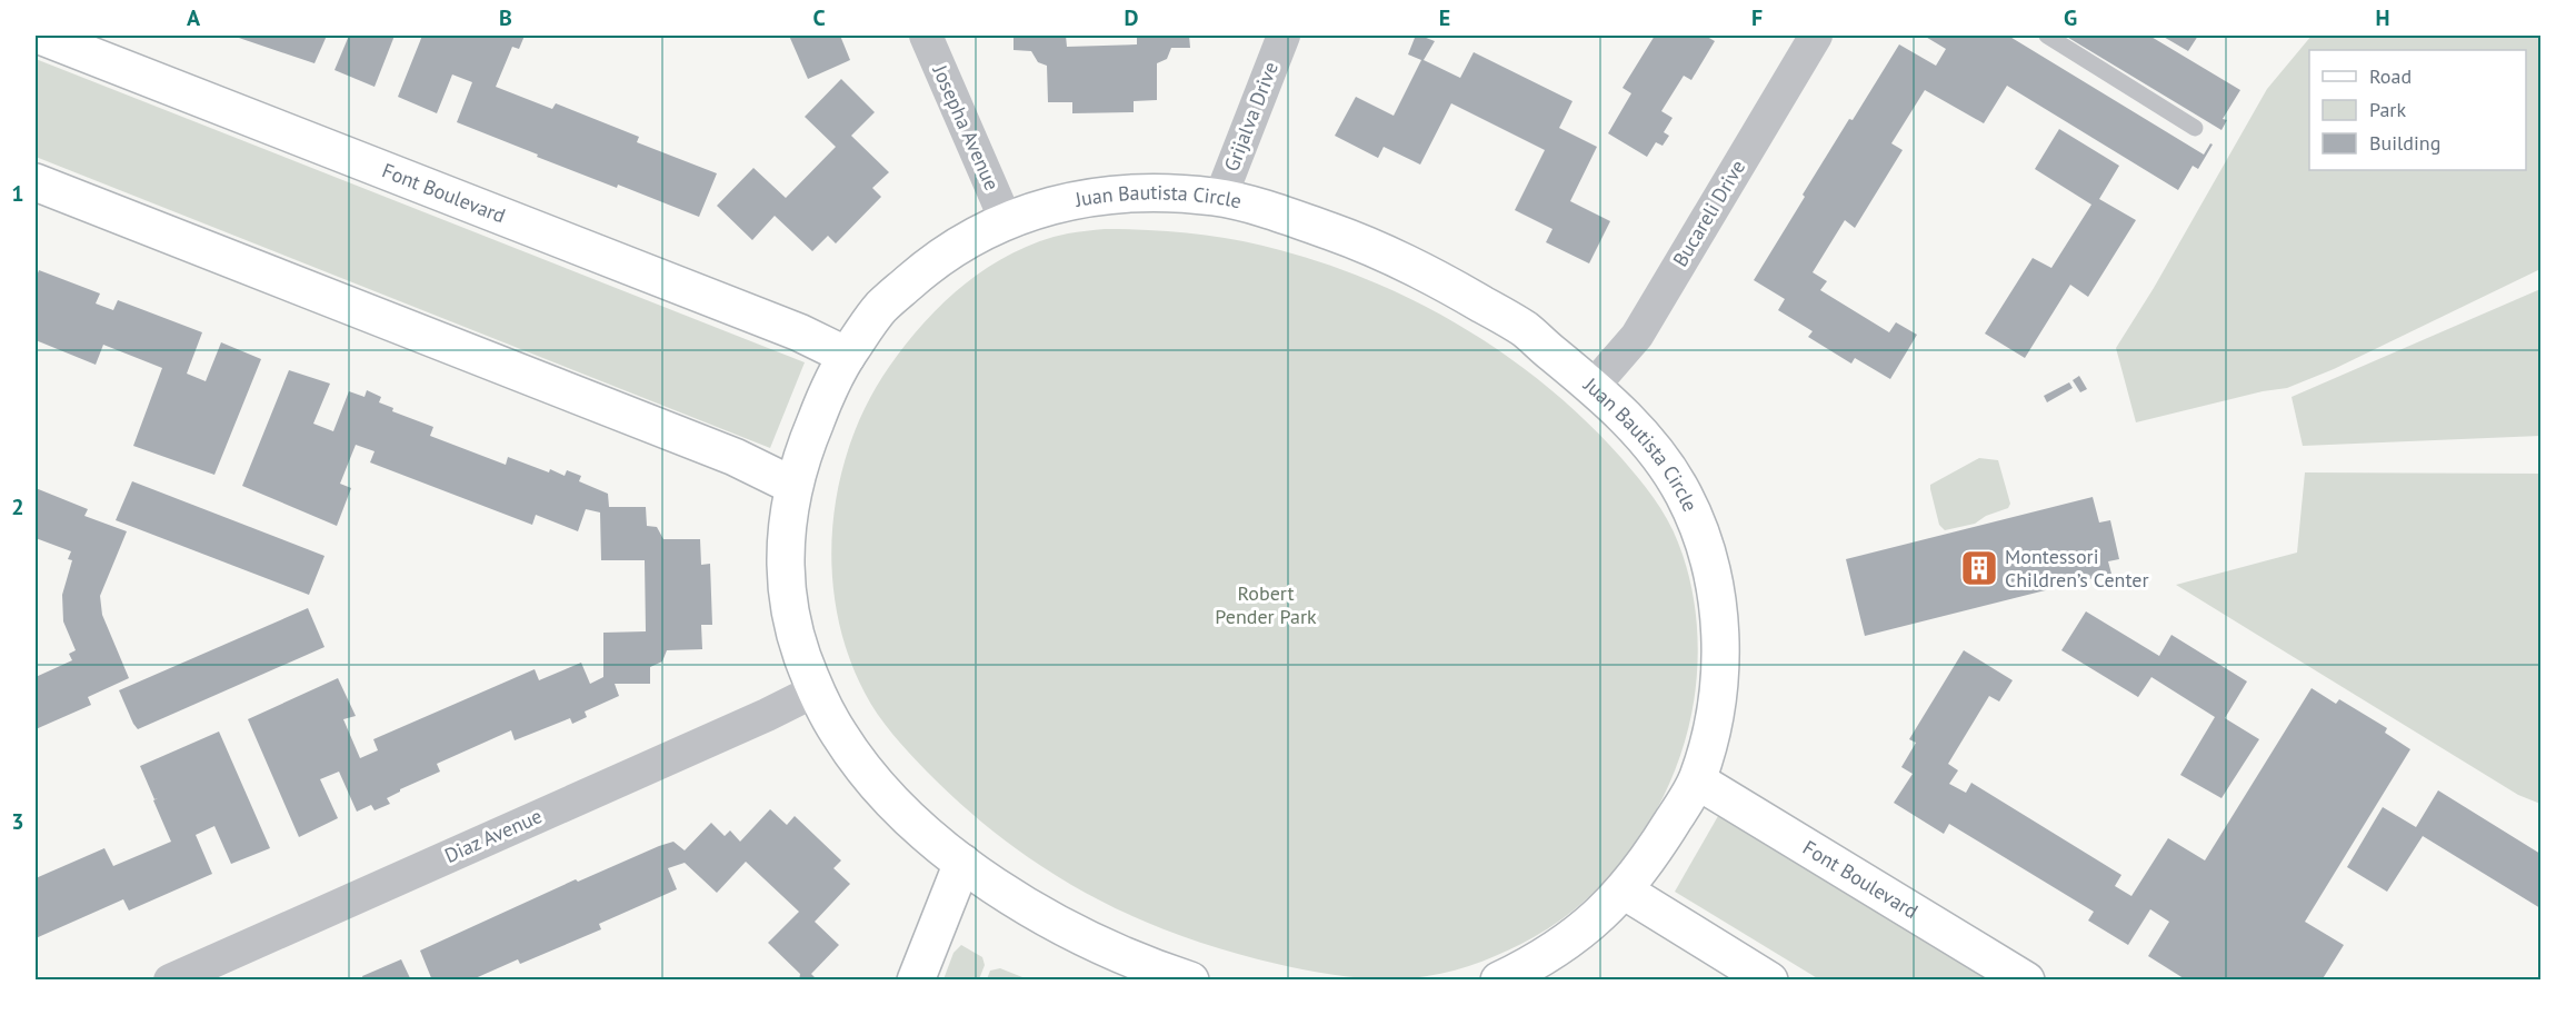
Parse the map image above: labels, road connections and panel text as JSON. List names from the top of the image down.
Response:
{
  "streets": {
    "street": [
      "Grijalva Drive",
      "Josepha Avenue",
      "Font Boulevard",
      "Juan Bautista Circle",
      "Bucareli Drive",
      "Diaz Avenue"
    ]
  },
  "crossings": [
    ["Grijalva Drive", "Juan Bautista Circle"],
    ["Josepha Avenue", "Juan Bautista Circle"],
    ["Font Boulevard", "Juan Bautista Circle"],
    ["Juan Bautista Circle", "Bucareli Drive"],
    ["Juan Bautista Circle", "Diaz Avenue"]
  ],
  "parks": ["Robert Pender Park"],
  "places": {
    "building": ["Montessori Children’s Center"]
  },
  "legend": ["Road", "Park", "Building"],
  "grid": {
    "columns": [
      "A",
      "B",
      "C",
      "D",
      "E",
      "F",
      "G",
      "H"
    ],
    "rows": ["1", "2", "3"]
  }
}
